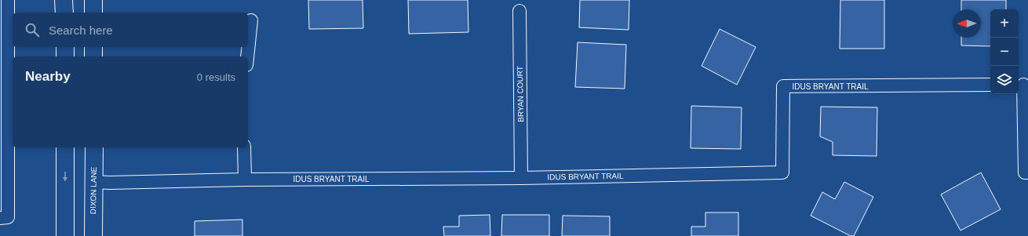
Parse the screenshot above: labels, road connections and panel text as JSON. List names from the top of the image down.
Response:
{
  "streets": {
    "main road": ["DIXON LANE"],
    "street": ["IDUS BRYANT TRAIL", "BRYAN COURT"]
  },
  "crossings": [
    ["IDUS BRYANT TRAIL", "BRYAN COURT"],
    ["IDUS BRYANT TRAIL", "DIXON LANE"]
  ],
  "north": "left",
  "page": {
    "map_buttons": ["+", "−"],
    "search": "Search here",
    "heading": ["Nearby", "0 results"]
  }
}
